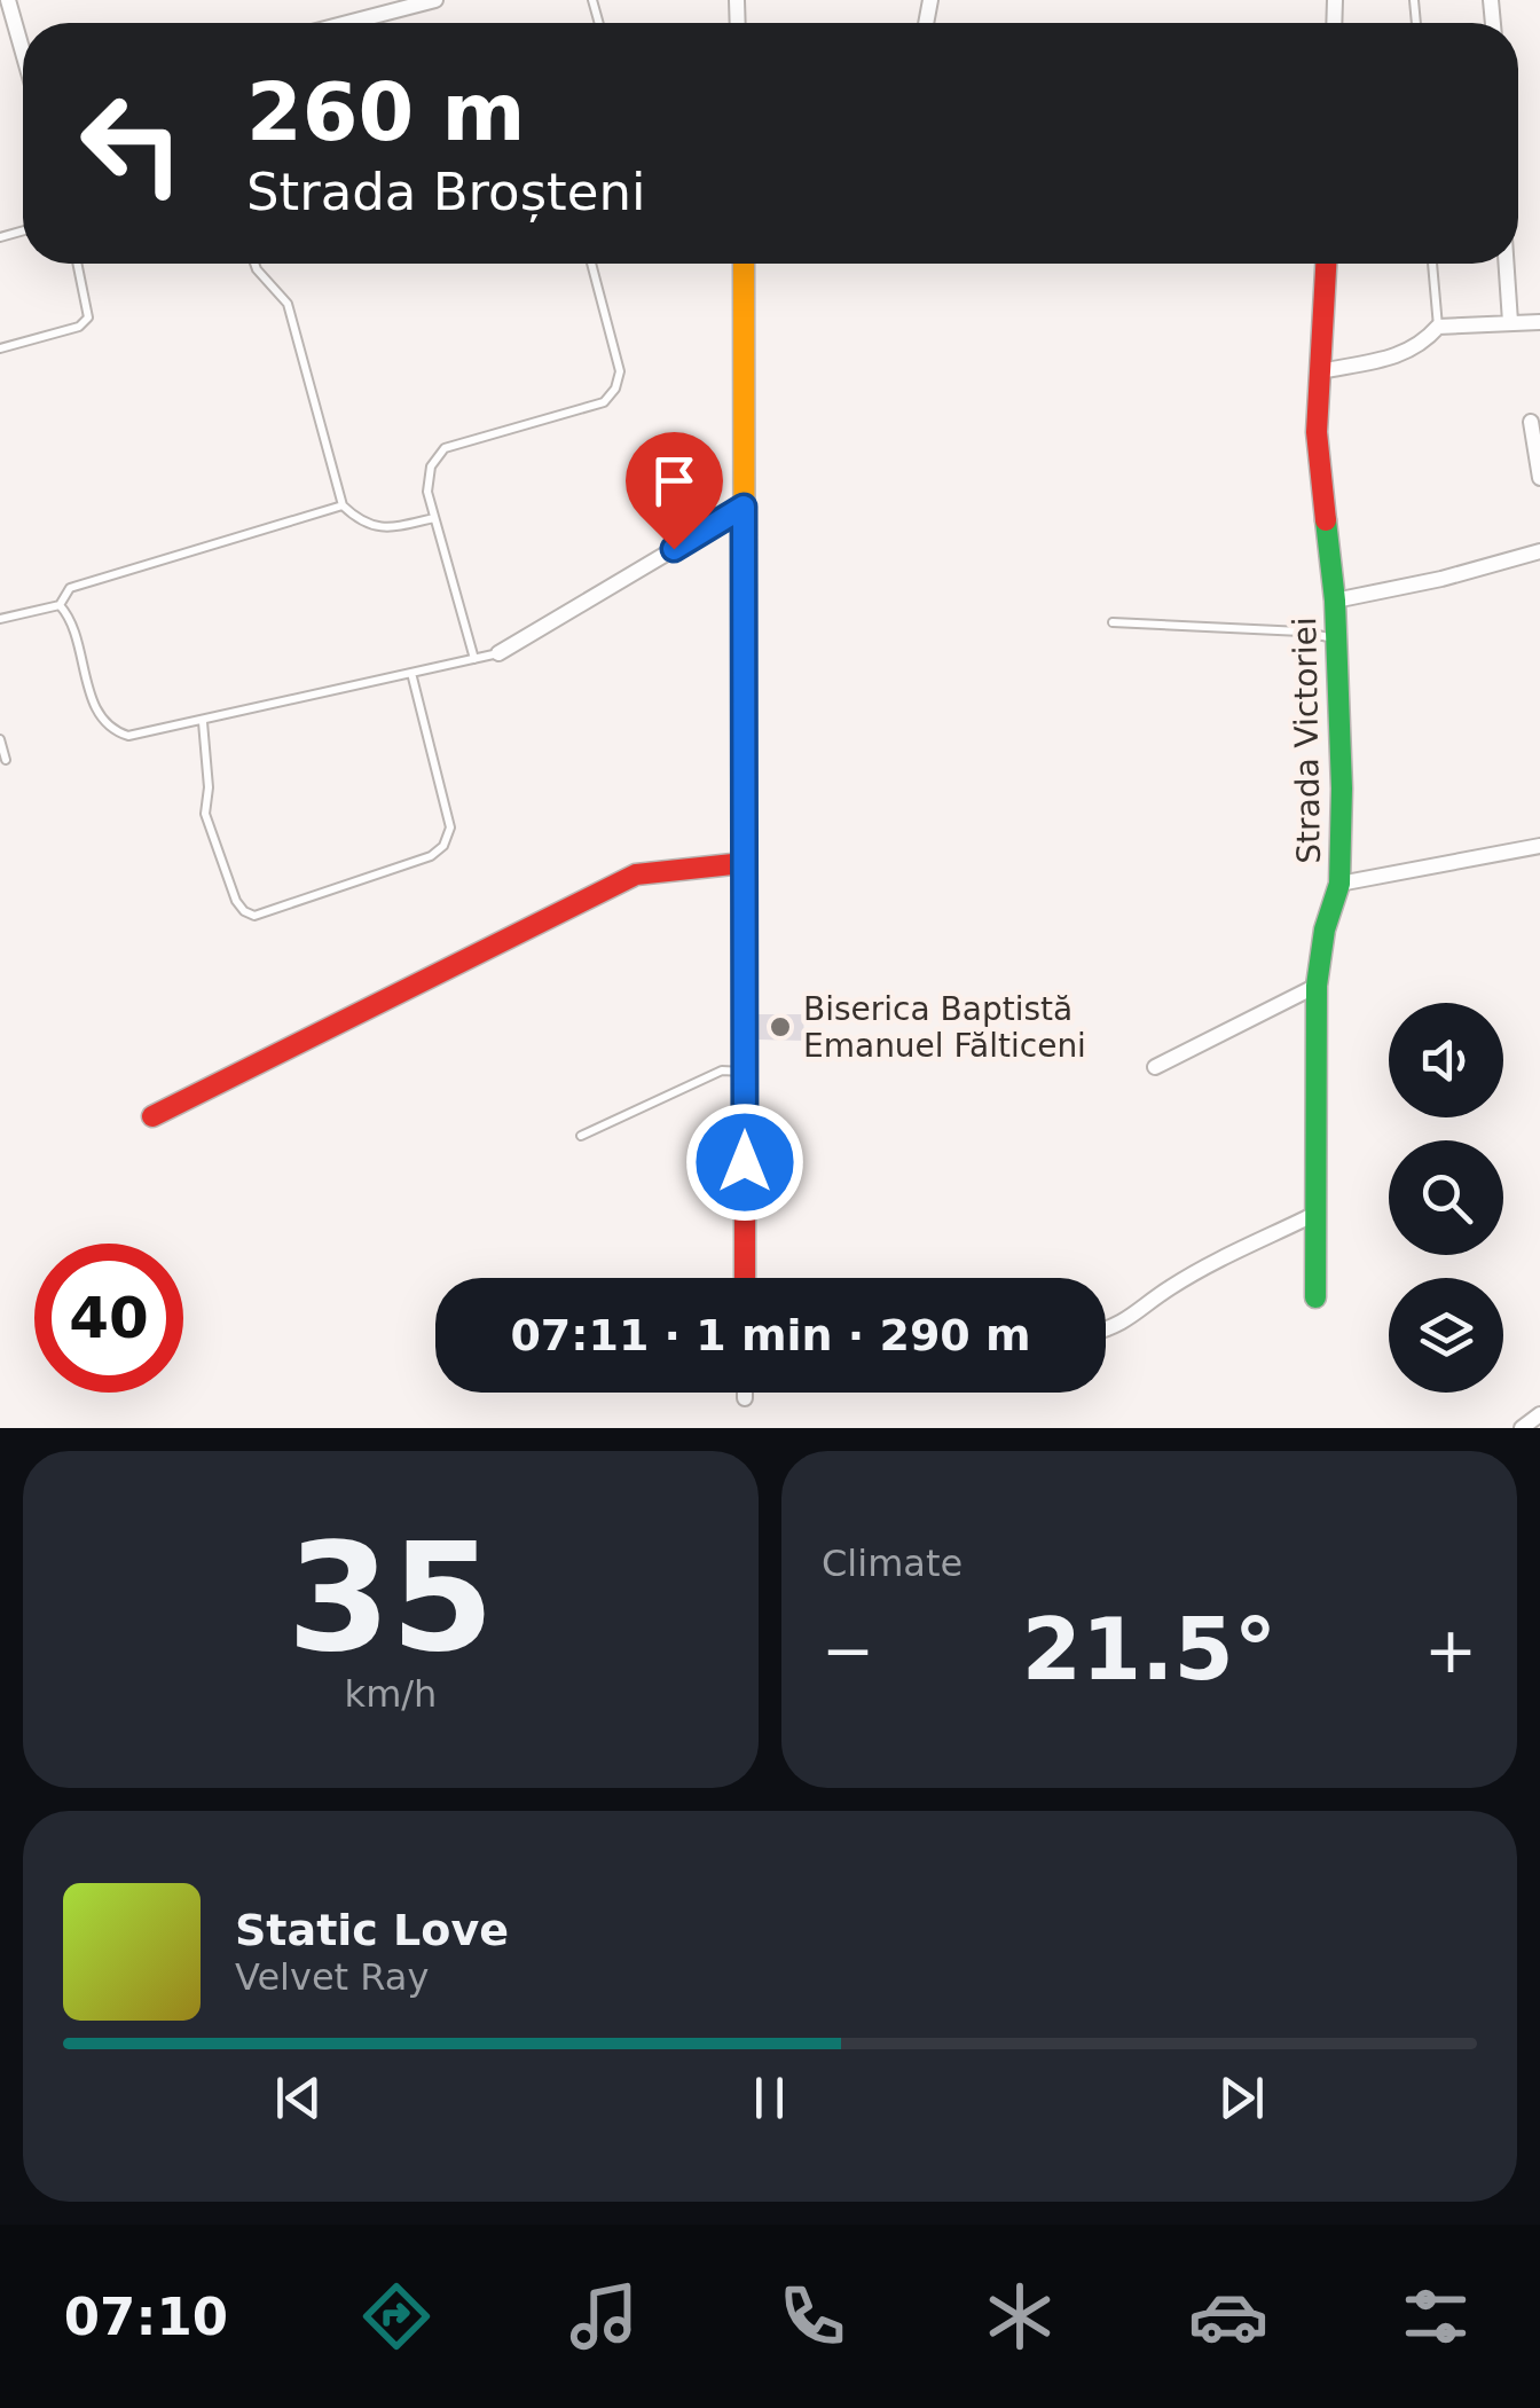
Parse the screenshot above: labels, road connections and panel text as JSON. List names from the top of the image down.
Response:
{
  "streets": {
    "street": ["Strada Victoriei"]
  },
  "places": ["Biserica Baptistă Emanuel Fălticeni"],
  "page": {
    "turn": ["260 m", "Strada Broșteni"],
    "limit": "40",
    "trip": "07:11 · 1 min · 290 m",
    "tile": [
      ["35", "km/h"],
      "Climate"
    ],
    "heat": ["−", "21.5°", "+"],
    "song": ["Static Love", "Velvet Ray"],
    "tabs": "07:10"
  }
}
